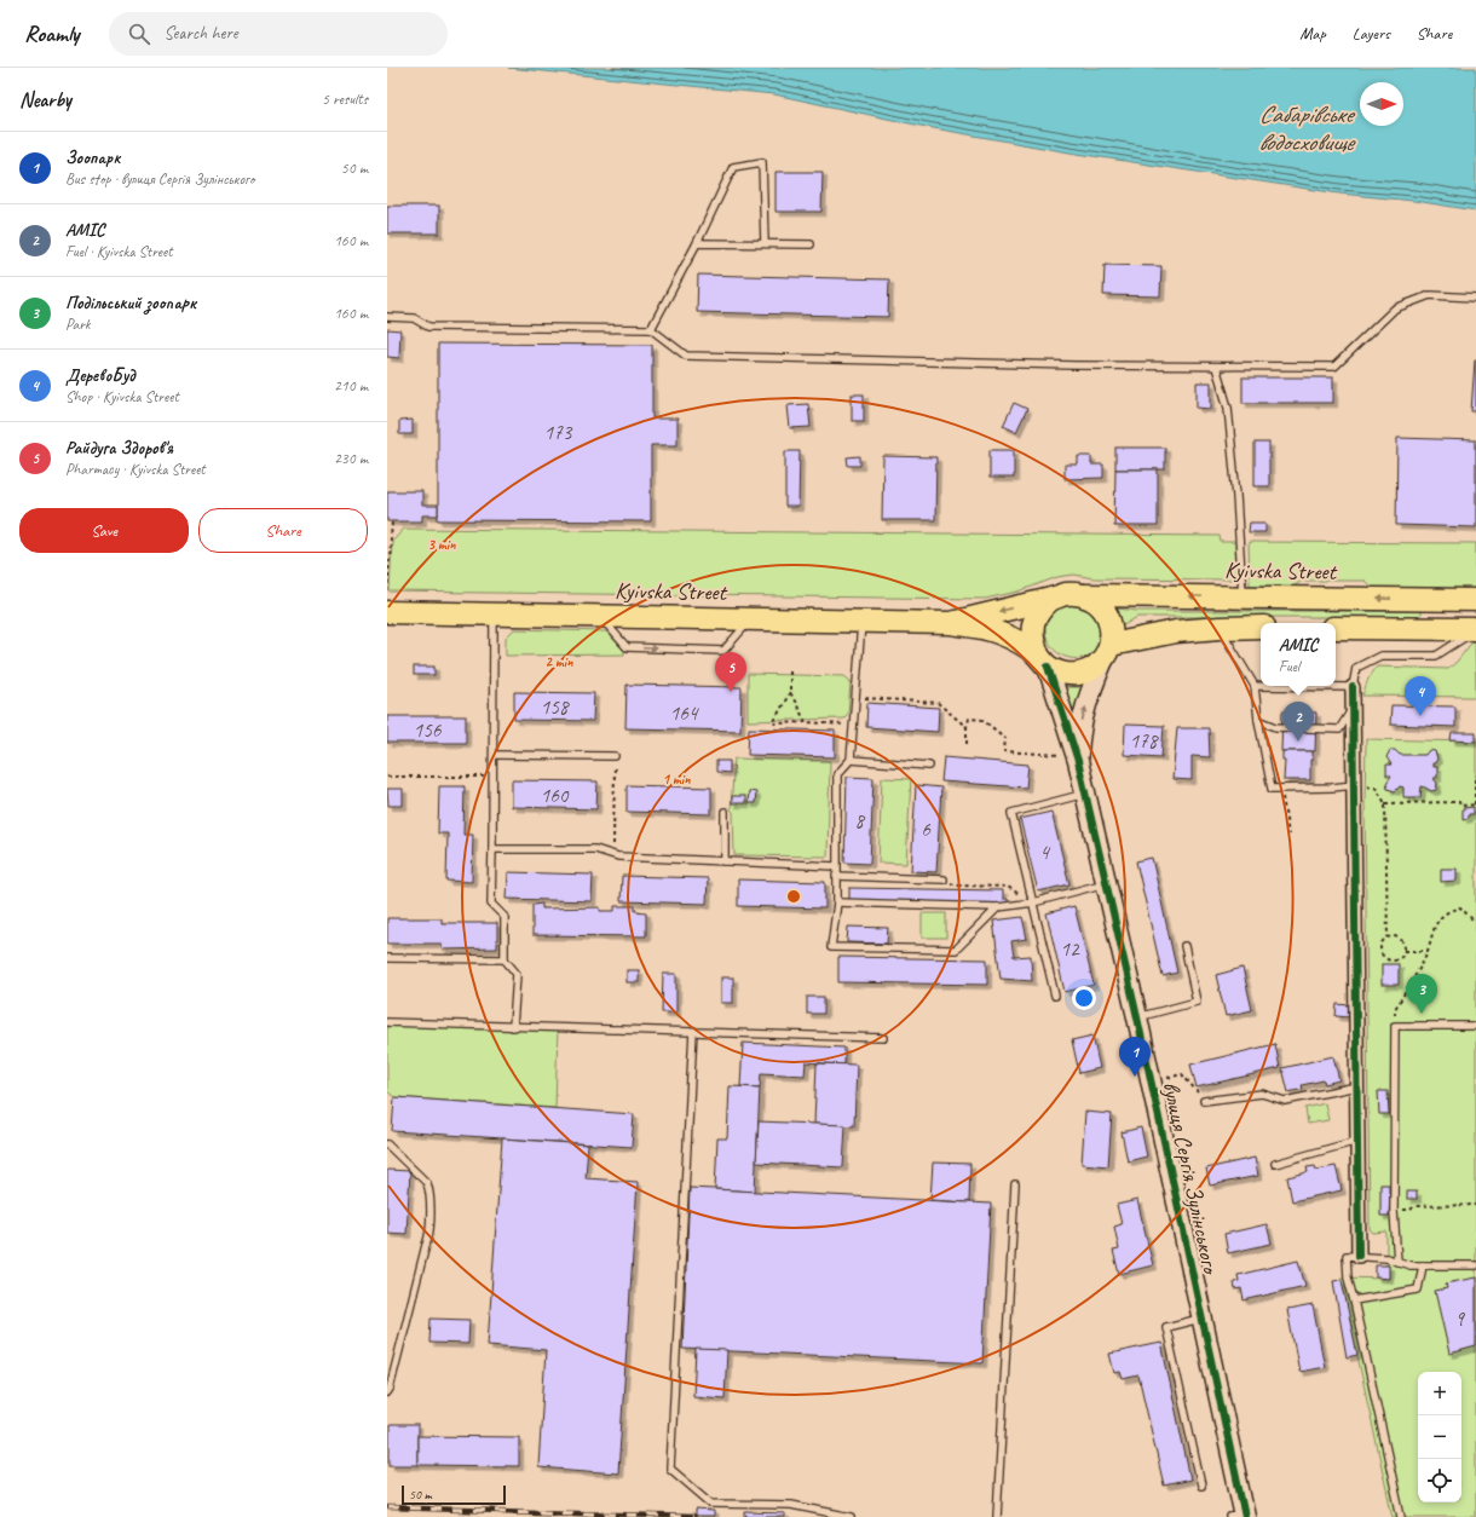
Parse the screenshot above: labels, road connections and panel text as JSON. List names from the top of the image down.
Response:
{
  "streets": {
    "main road": ["Kyivska Street"],
    "street": ["вулиця Сергія Зулінського"]
  },
  "water": ["Сабарівське водосховище"],
  "house_numbers": [
    "173",
    "158",
    "164",
    "156",
    "178",
    "160",
    "8",
    "6",
    "4",
    "12",
    "9"
  ],
  "scale_bar": "50 m",
  "north": "right",
  "page": {
    "header": "Roamly",
    "search": "Search here",
    "nav": ["Map", "Layers", "Share"],
    "heading": ["Nearby", "5 results"],
    "list": [
      {
        "mark": "1",
        "name": "Зоопарк",
        "note": "Bus stop · вулиця Сергія Зулінського",
        "value": "50 m"
      },
      {
        "mark": "2",
        "name": "АМІС",
        "note": "Fuel · Kyivska Street",
        "value": "160 m"
      },
      {
        "mark": "3",
        "name": "Подільський зоопарк",
        "note": "Park",
        "value": "160 m"
      },
      {
        "mark": "4",
        "name": "ДеревоБуд",
        "note": "Shop · Kyivska Street",
        "value": "210 m"
      },
      {
        "mark": "5",
        "name": "Райдуга Здоров'я",
        "note": "Pharmacy · Kyivska Street",
        "value": "230 m"
      }
    ],
    "buttons": ["Save", "Share"],
    "popup": ["АМІС", "Fuel"],
    "pins": [
      "5",
      "4",
      "2",
      "3",
      "1"
    ],
    "map_buttons": ["+", "−"],
    "scale": "50 m"
  },
  "rings": ["3 min", "2 min", "1 min"]
}
